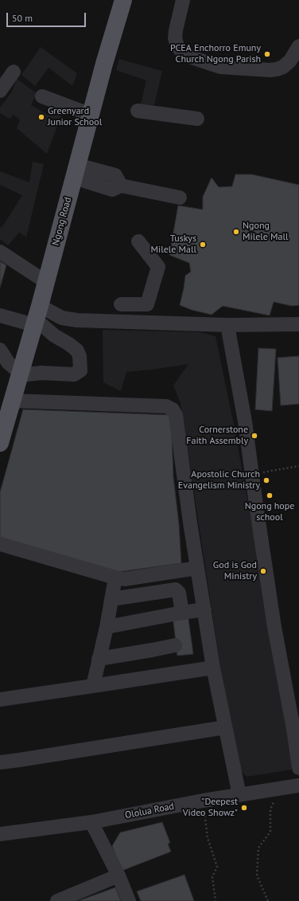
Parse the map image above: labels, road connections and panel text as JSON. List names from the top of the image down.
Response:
{
  "streets": {
    "main road": ["Ngong Road"],
    "street": ["Ololua Road"]
  },
  "places": [
    "PCEA Enchorro Emuny Church Ngong Parish",
    "Greenyard Junior School",
    "Ngong Milele Mall",
    "Tuskys Milele Mall",
    "Cornerstone Faith Assembly",
    "Apostolic Church Evangelism Ministry",
    "Ngong hope school",
    "God is God Ministry",
    "\"Deepest Video Showz\""
  ],
  "scale_bar": "50 m"
}
